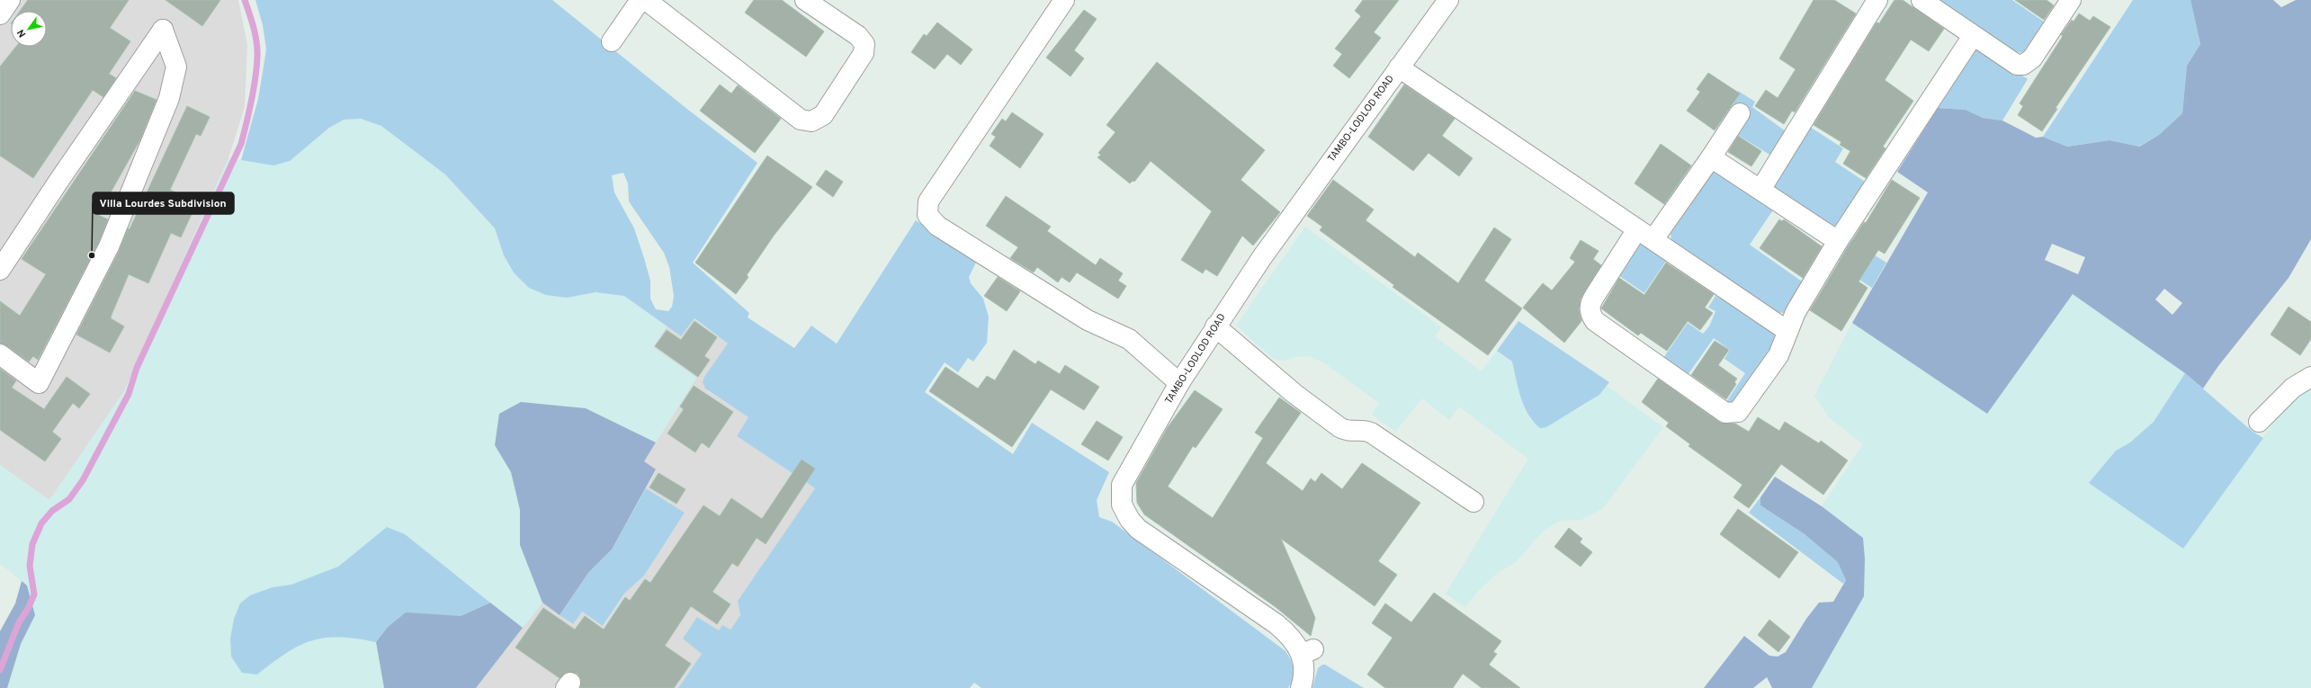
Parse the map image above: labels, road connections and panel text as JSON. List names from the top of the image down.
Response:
{
  "streets": {
    "street": ["TAMBO-LODLOD ROAD"]
  },
  "places": ["Villa Lourdes Subdivision"],
  "north": "bottom left"
}
